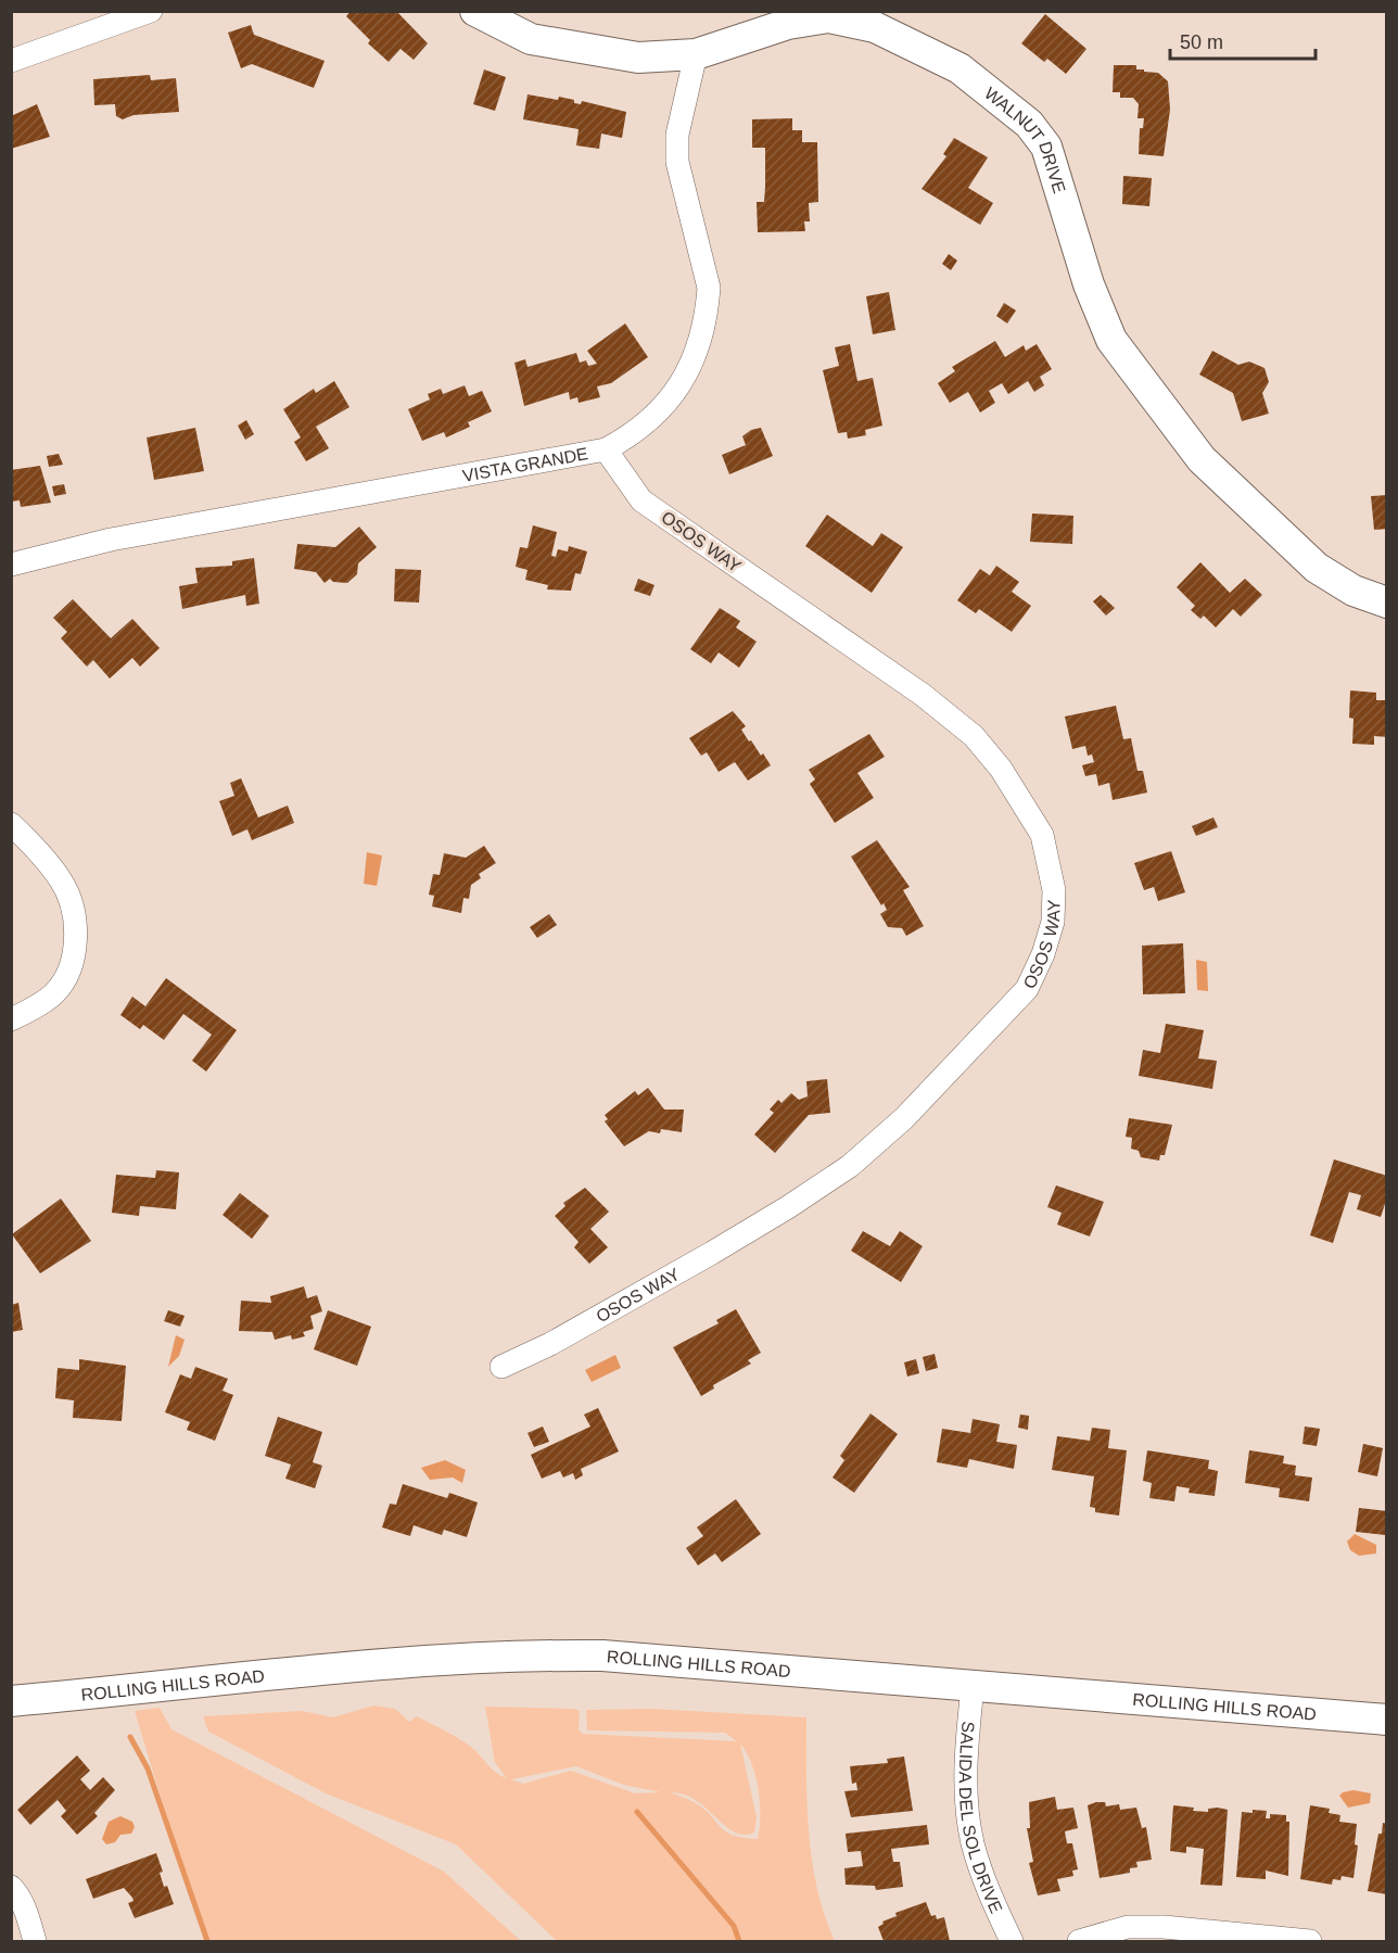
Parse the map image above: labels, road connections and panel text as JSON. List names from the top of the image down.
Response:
{
  "streets": {
    "street": [
      "WALNUT DRIVE",
      "VISTA GRANDE",
      "OSOS WAY",
      "ROLLING HILLS ROAD",
      "SALIDA DEL SOL DRIVE"
    ]
  },
  "crossings": [
    ["WALNUT DRIVE", "VISTA GRANDE"],
    ["VISTA GRANDE", "OSOS WAY"],
    ["ROLLING HILLS ROAD", "SALIDA DEL SOL DRIVE"]
  ],
  "scale_bar": "50 m"
}
